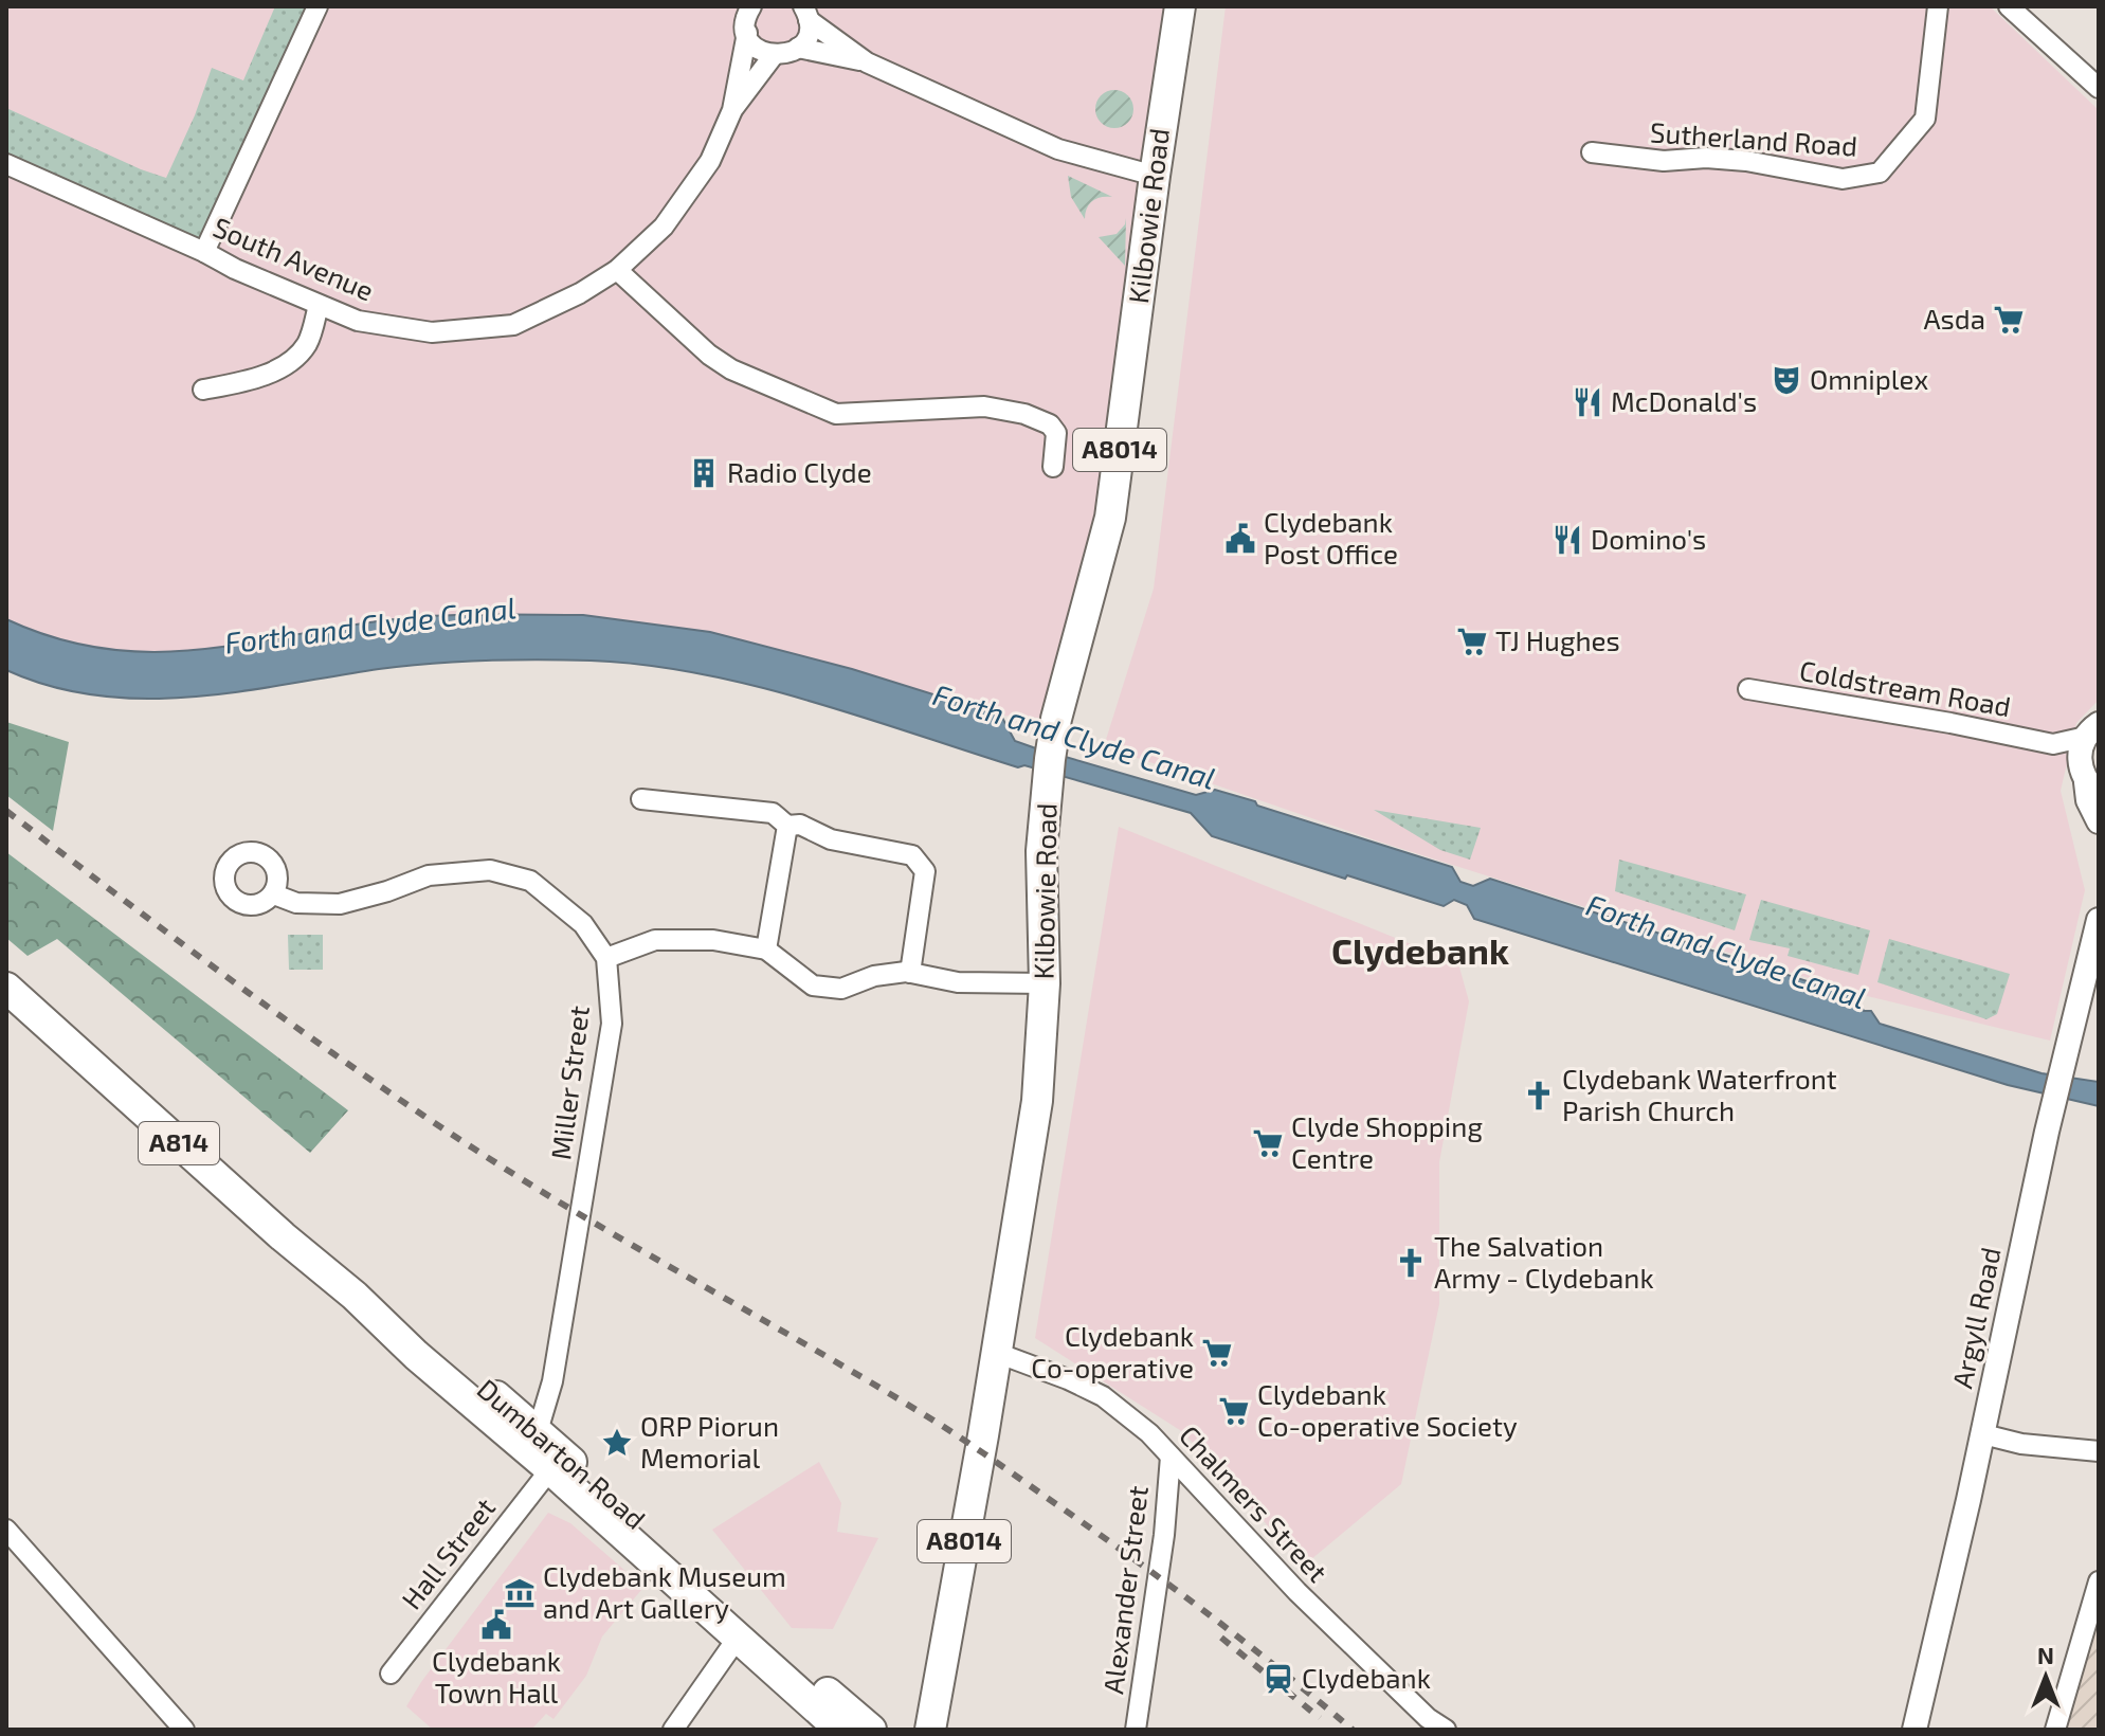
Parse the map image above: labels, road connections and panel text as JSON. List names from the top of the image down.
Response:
{
  "streets": {
    "main road": [
      "Kilbowie Road",
      "A8014",
      "A814",
      "Dumbarton Road"
    ],
    "street": [
      "Sutherland Road",
      "South Avenue",
      "Coldstream Road",
      "Miller Street",
      "Argyll Road",
      "Chalmers Street",
      "Hall Street",
      "Alexander Street"
    ]
  },
  "crossings": [
    ["Kilbowie Road", "Chalmers Street"],
    ["Miller Street", "Dumbarton Road"],
    ["Dumbarton Road", "Hall Street"],
    ["Chalmers Street", "Alexander Street"]
  ],
  "districts": ["Clydebank"],
  "water": ["Forth and Clyde Canal"],
  "places": {
    "supermarket": [
      "Asda",
      "TJ Hughes",
      "Clyde Shopping Centre",
      "Clydebank Co-operative",
      "Clydebank Co-operative Society"
    ],
    "theatre": ["Omniplex"],
    "restaurant": ["McDonald's", "Domino's"],
    "building": ["Radio Clyde"],
    "public building": ["Clydebank Post Office", "Clydebank Town Hall"],
    "church": ["Clydebank Waterfront Parish Church", "The Salvation Army - Clydebank"],
    "place": ["ORP Piorun Memorial"],
    "museum": ["Clydebank Museum and Art Gallery"],
    "station": ["Clydebank"]
  },
  "north": "top"
}
